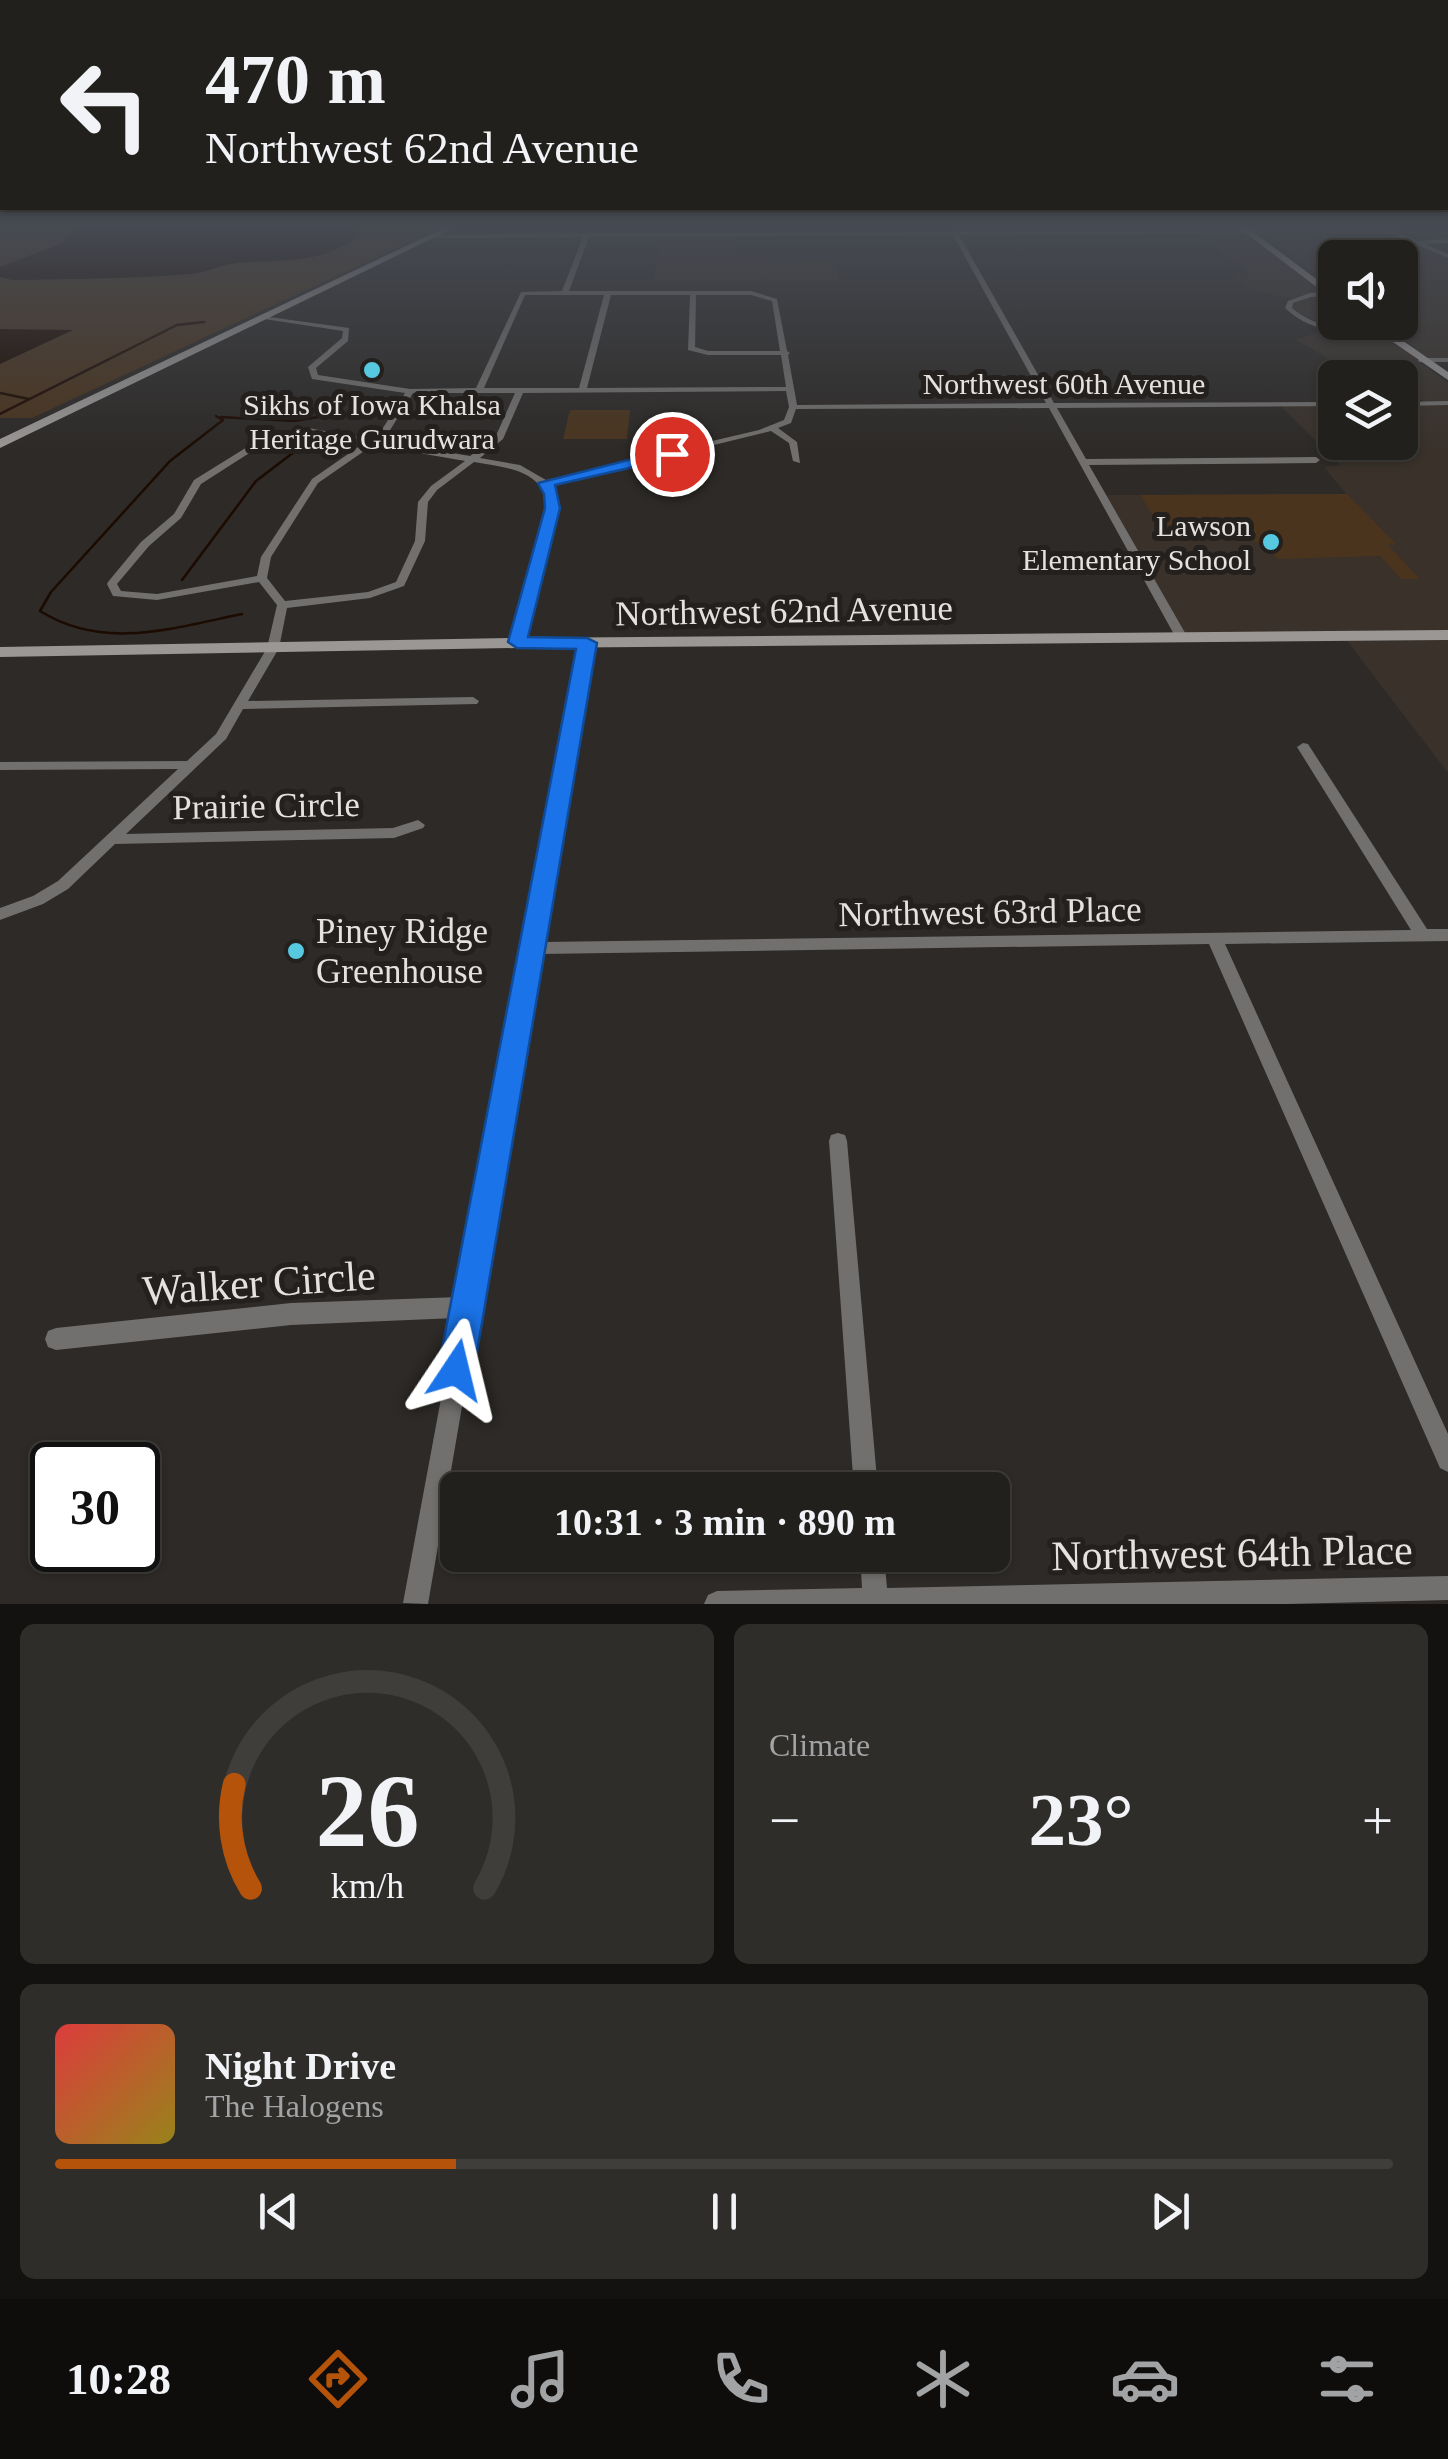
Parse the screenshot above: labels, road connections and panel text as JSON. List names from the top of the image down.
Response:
{
  "streets": {
    "main road": ["Northwest 62nd Avenue"],
    "street": [
      "Northwest 60th Avenue",
      "Prairie Circle",
      "Northwest 63rd Place",
      "Walker Circle",
      "Northwest 64th Place"
    ]
  },
  "places": ["Sikhs of Iowa Khalsa Heritage Gurudwara", "Lawson Elementary School", "Piney Ridge Greenhouse"],
  "page": {
    "turn": ["470 m", "Northwest 62nd Avenue"],
    "limit": "30",
    "trip": "10:31 · 3 min · 890 m",
    "tile": "Climate",
    "heat": ["−", "23°", "+"],
    "song": ["Night Drive", "The Halogens"],
    "tabs": "10:28",
    "gauge": ["26", "km/h"]
  }
}
